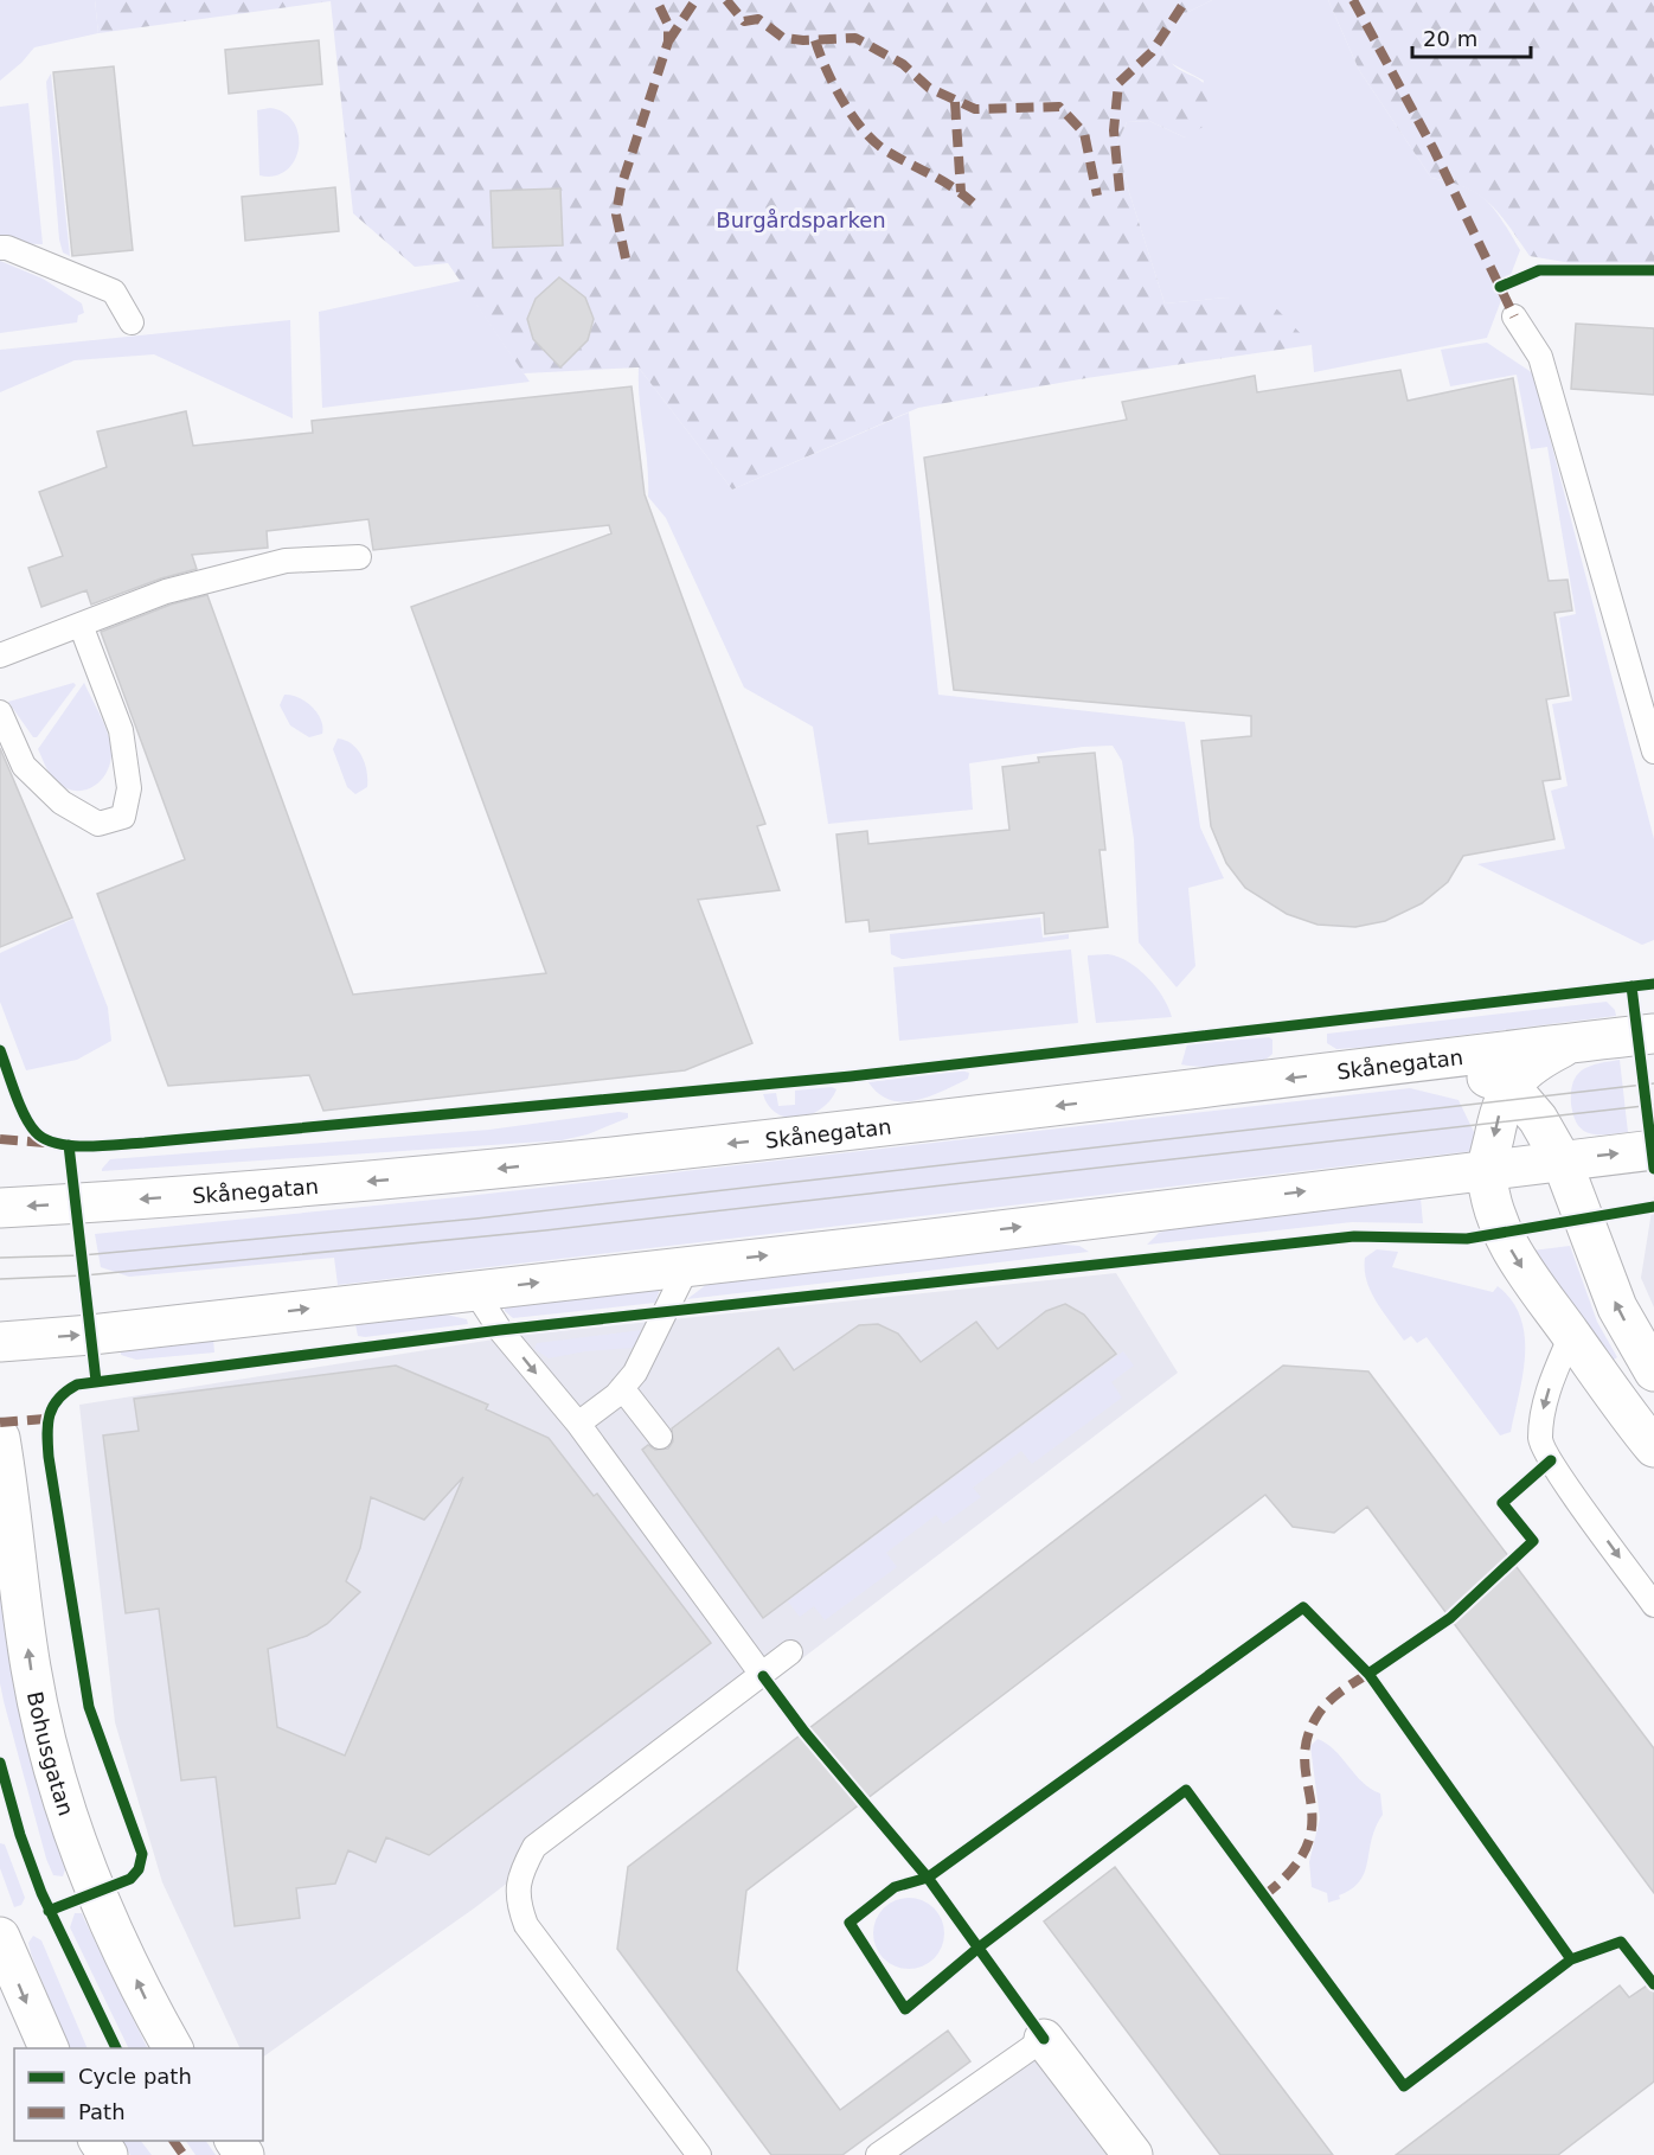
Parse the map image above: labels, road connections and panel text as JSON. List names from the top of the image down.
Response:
{
  "streets": {
    "main road": ["Skånegatan", "Bohusgatan"]
  },
  "one_way": ["Bohusgatan"],
  "parks": ["Burgårdsparken"],
  "legend": ["Cycle path", "Path"],
  "scale_bar": "20 m"
}
